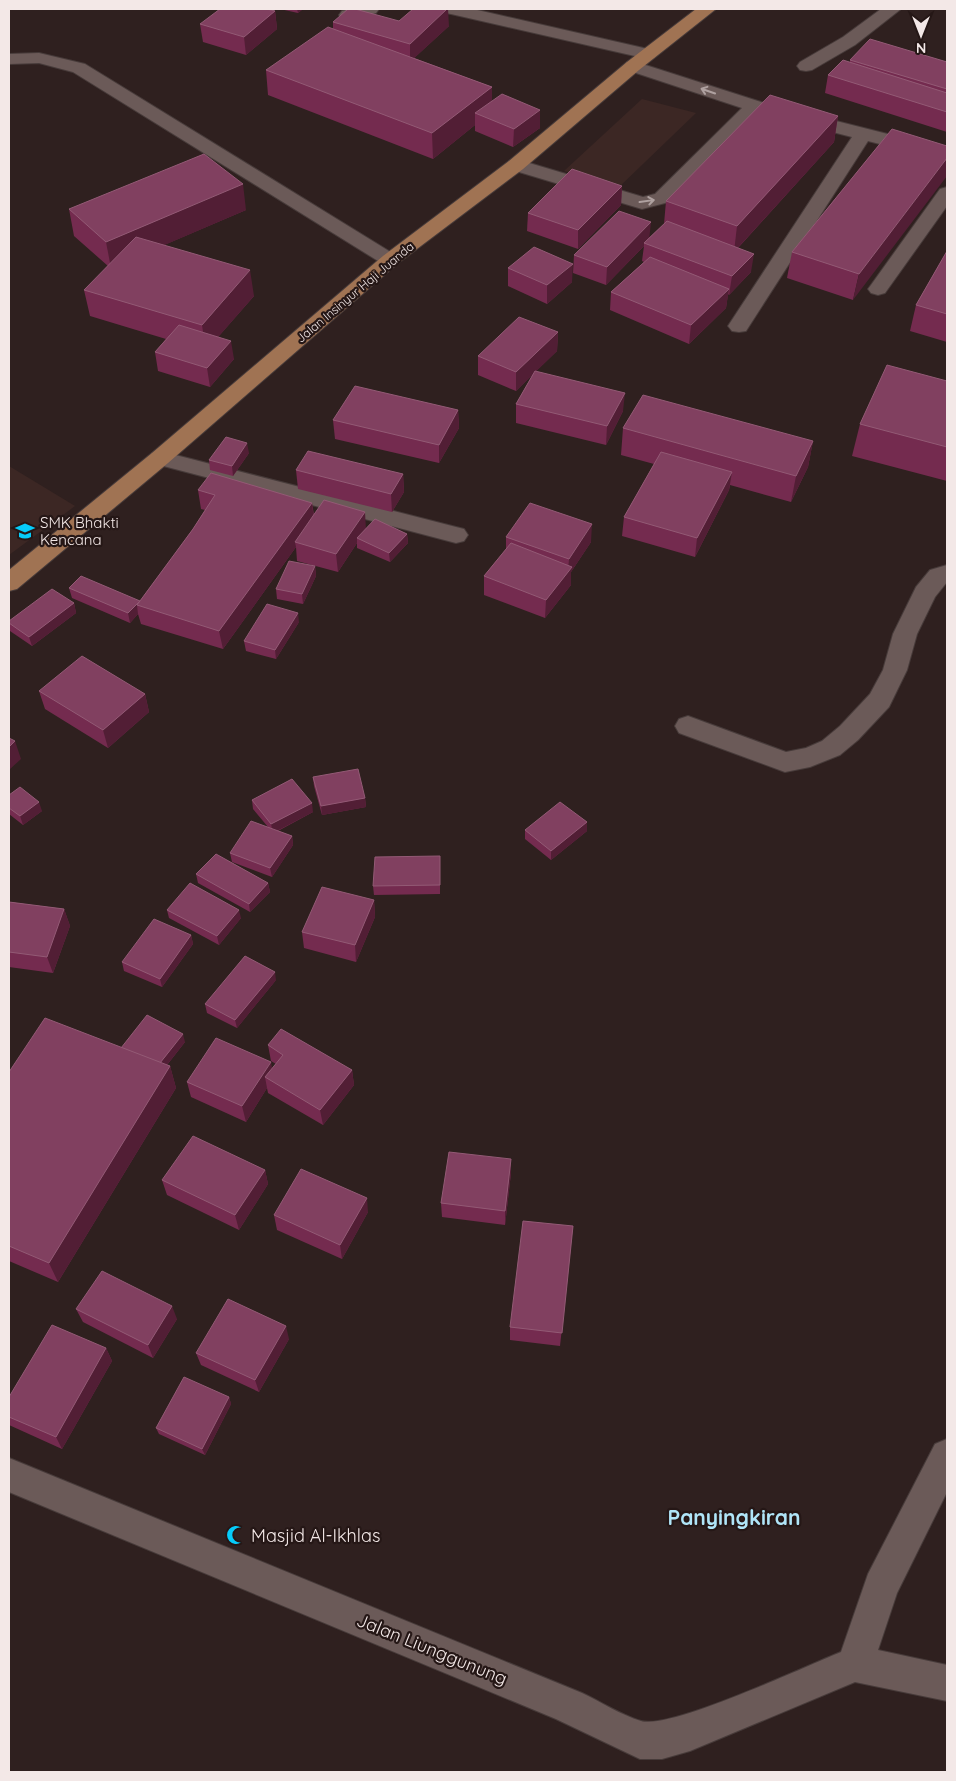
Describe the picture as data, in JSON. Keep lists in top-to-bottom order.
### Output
{
  "streets": {
    "main road": ["Jalan Insinyur Haji Juanda"],
    "street": ["Jalan Liunggunung"]
  },
  "districts": ["Panyingkiran"],
  "places": {
    "school or university": ["SMK Bhakti Kencana"],
    "mosque": ["Masjid Al-Ikhlas"]
  },
  "north": "bottom"
}
